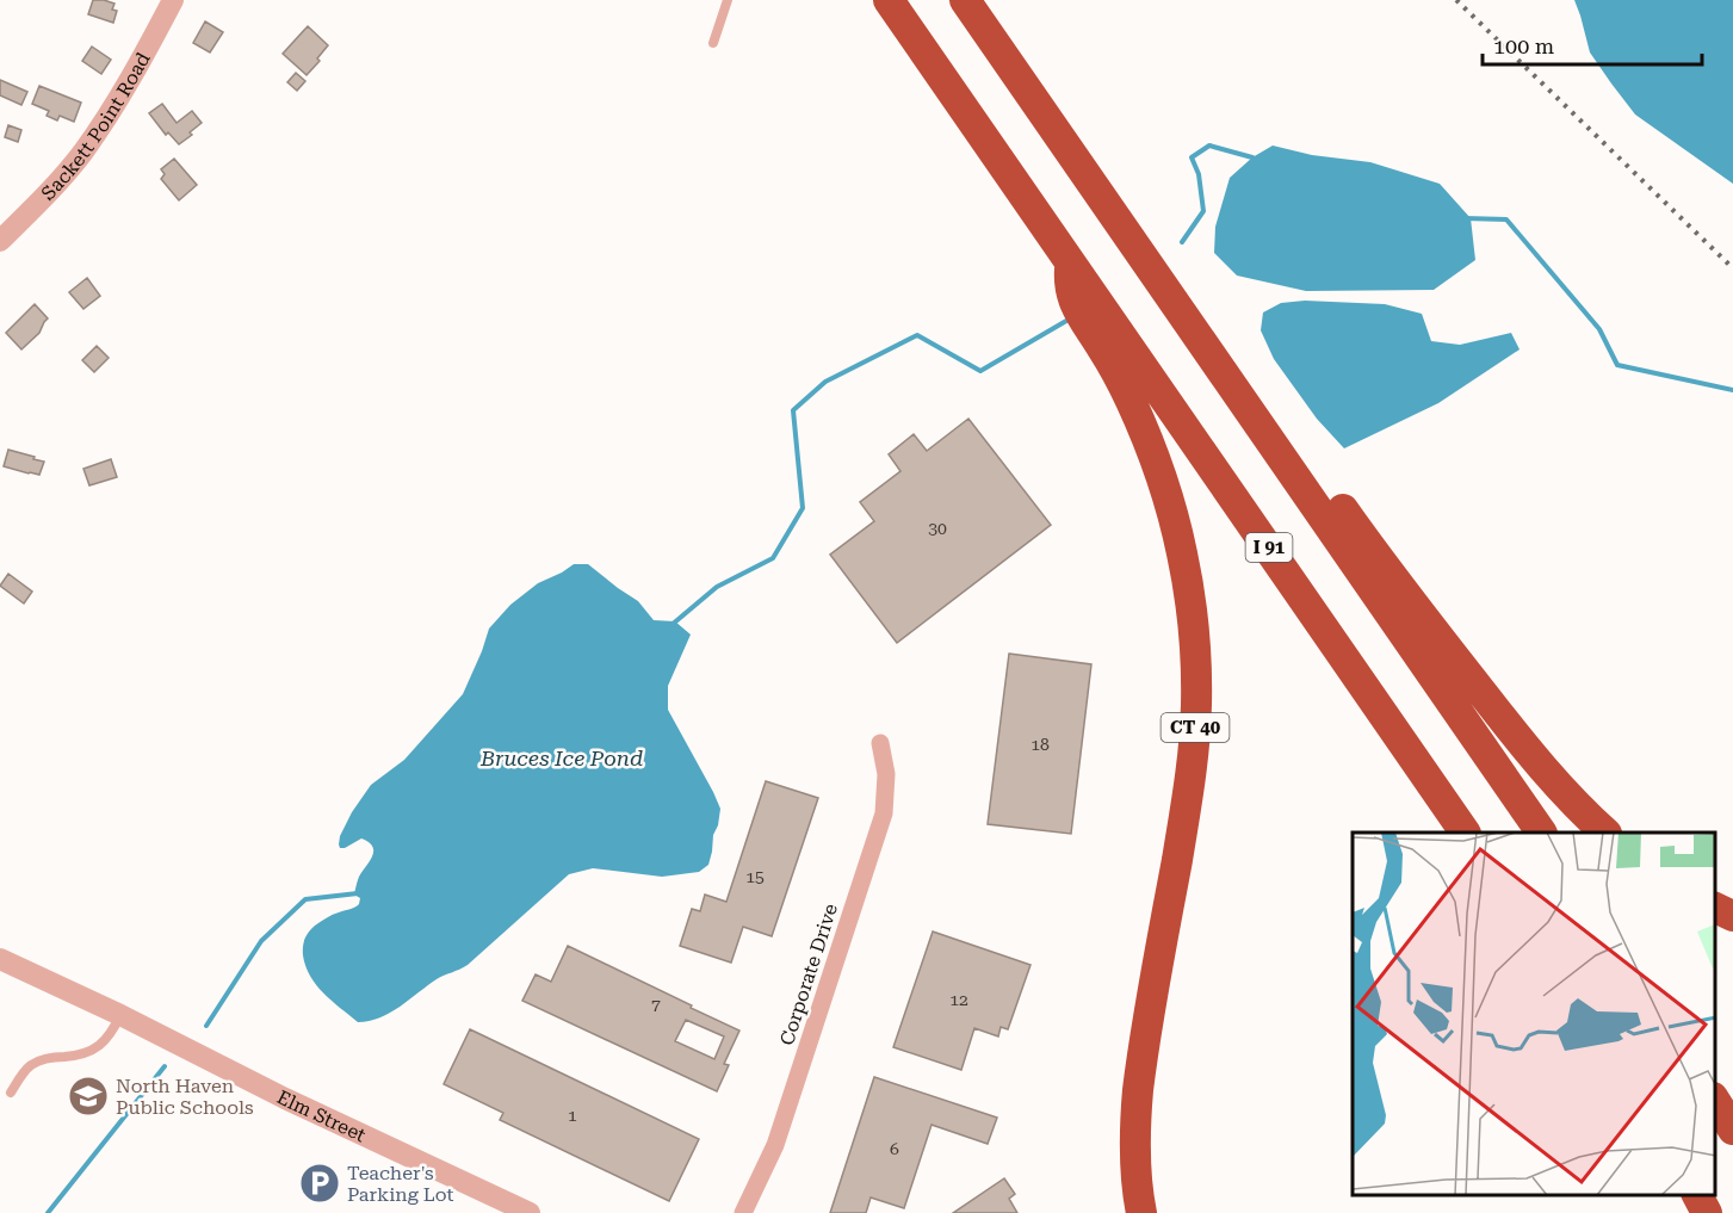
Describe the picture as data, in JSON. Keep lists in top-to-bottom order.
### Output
{
  "streets": {
    "highway": ["I 91", "CT 40"],
    "street": ["Sackett Point Road", "Corporate Drive", "Elm Street"]
  },
  "crossings": [
    ["I 91", "CT 40"]
  ],
  "water": ["Bruces Ice Pond"],
  "places": {
    "school or university": ["North Haven Public Schools"],
    "parking": ["Teacher's Parking Lot"]
  },
  "house_numbers": [
    "30",
    "18",
    "15",
    "12",
    "7",
    "1",
    "6"
  ],
  "scale_bar": "100 m"
}
